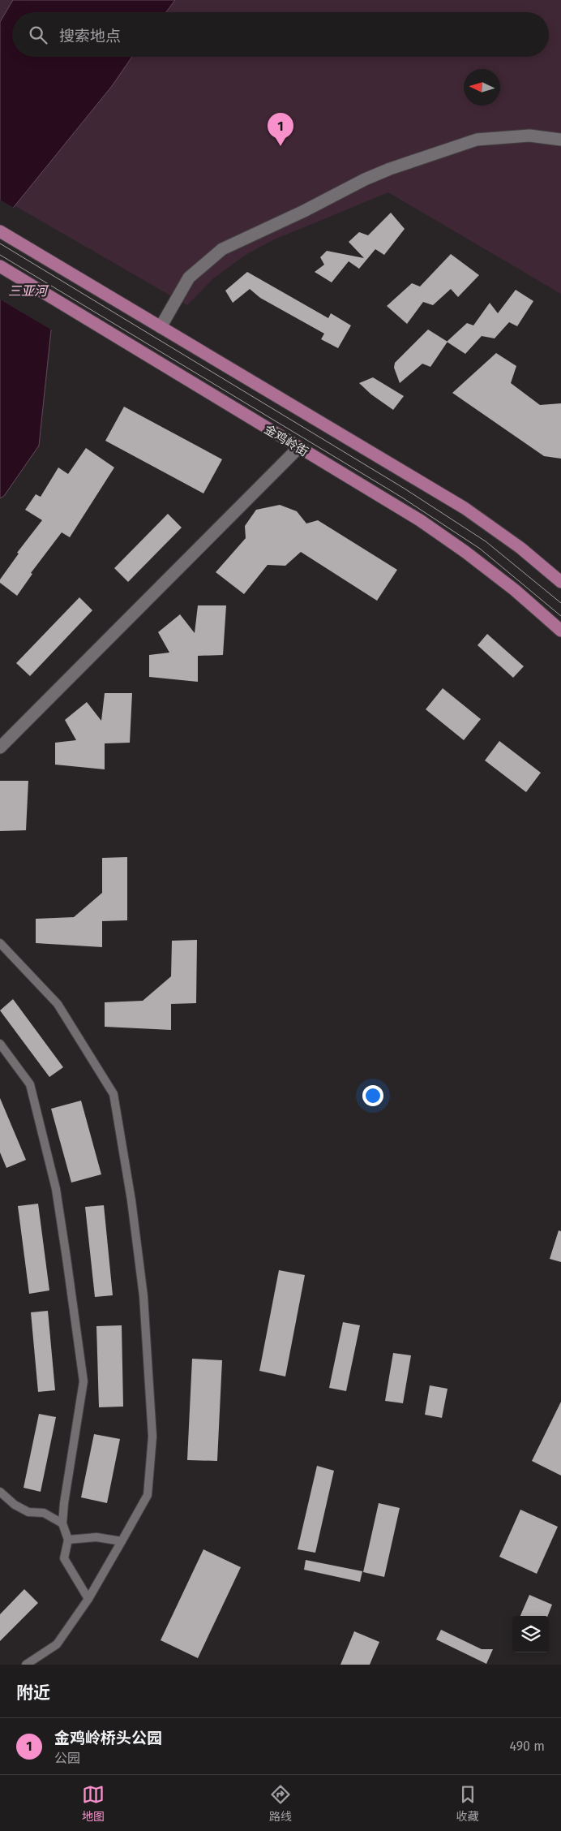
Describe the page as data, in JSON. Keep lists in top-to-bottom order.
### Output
{
  "streets": {
    "main road": ["金鸡岭街"]
  },
  "water": ["三亚河"],
  "north": "left",
  "page": {
    "search": "搜索地点",
    "pins": "1",
    "heading": "附近",
    "list": [
      {
        "mark": "1",
        "name": "金鸡岭桥头公园",
        "note": "公园",
        "value": "490 m"
      }
    ],
    "nav": ["地图", "路线", "收藏"]
  }
}
